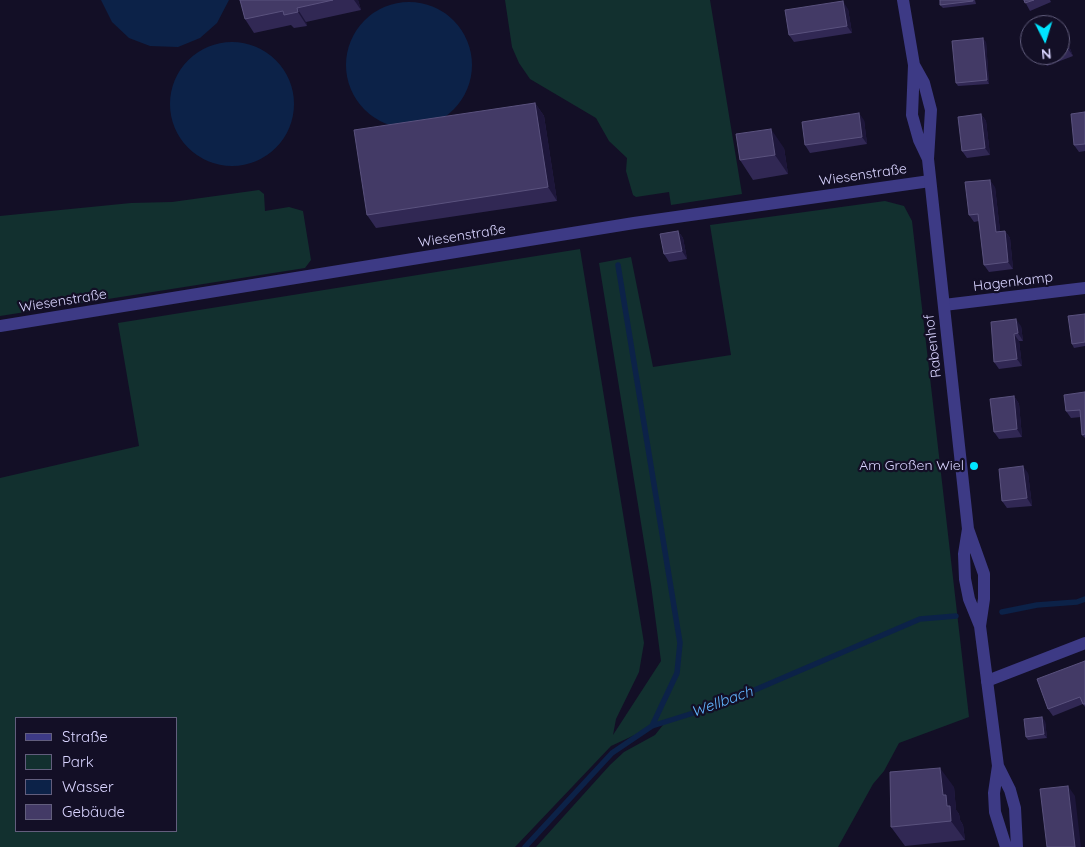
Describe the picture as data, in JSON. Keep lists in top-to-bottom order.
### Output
{
  "streets": {
    "street": ["Wiesenstraße", "Hagenkamp", "Rabenhof"]
  },
  "crossings": [
    ["Wiesenstraße", "Rabenhof"],
    ["Hagenkamp", "Rabenhof"]
  ],
  "water": ["Wellbach"],
  "places": ["Am Großen Wiel"],
  "legend": [
    "Straße",
    "Park",
    "Wasser",
    "Gebäude"
  ],
  "north": "bottom"
}
